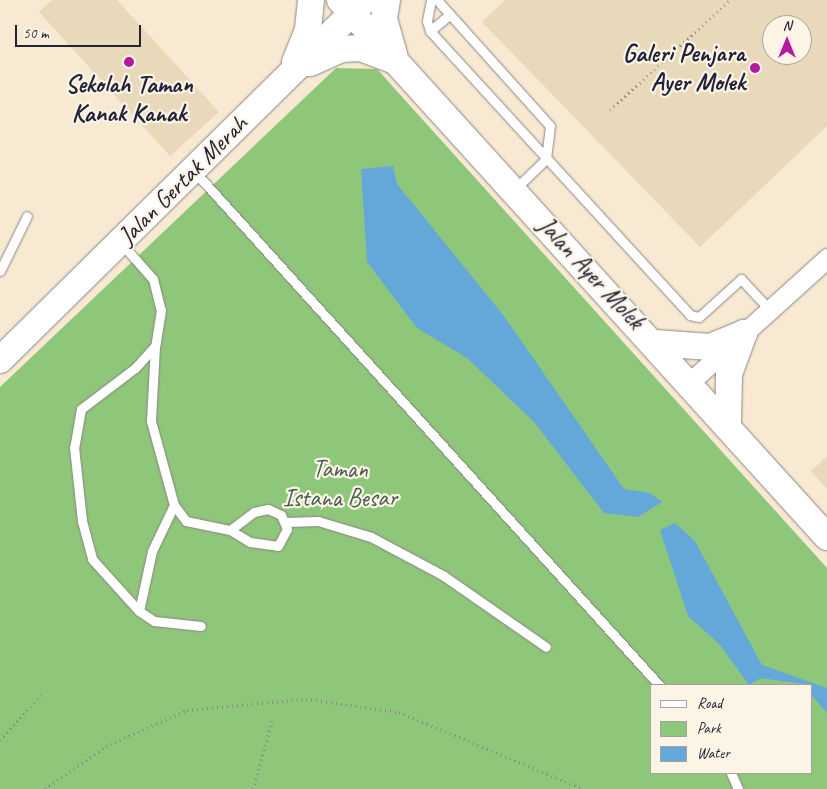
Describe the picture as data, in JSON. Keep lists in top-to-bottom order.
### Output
{
  "streets": {
    "main road": ["Jalan Gertak Merah", "Jalan Ayer Molek"]
  },
  "crossings": [
    ["Jalan Gertak Merah", "Jalan Ayer Molek"]
  ],
  "parks": ["Taman Istana Besar"],
  "places": ["Sekolah Taman Kanak Kanak", "Galeri Penjara Ayer Molek"],
  "legend": ["Road", "Park", "Water"],
  "scale_bar": "50 m",
  "north": "top"
}
